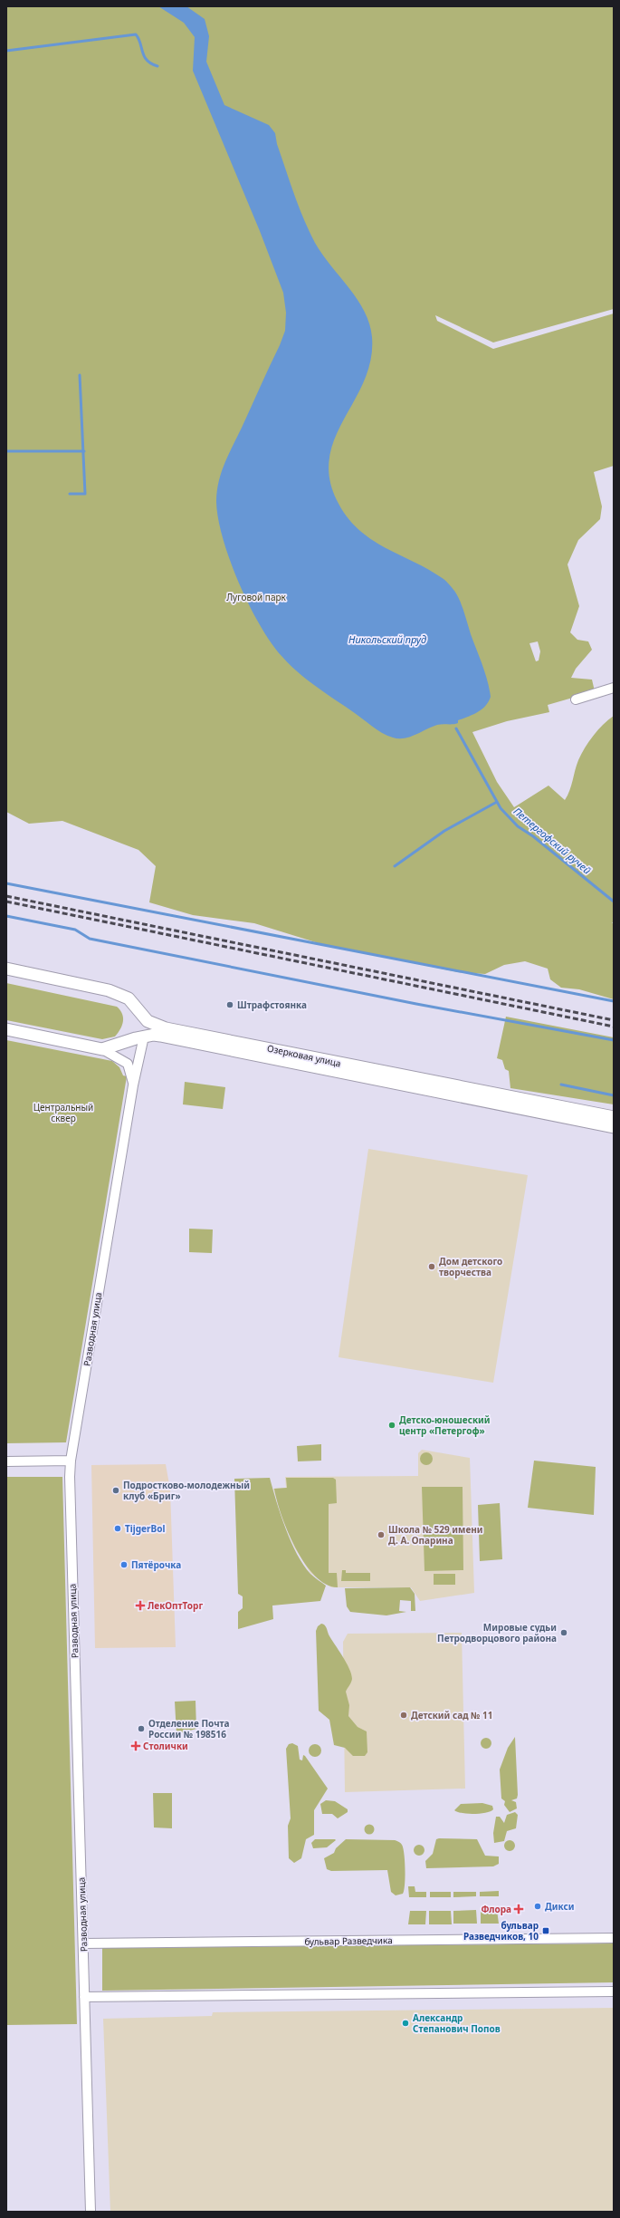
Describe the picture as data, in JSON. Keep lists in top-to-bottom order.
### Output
{
  "streets": {
    "street": ["Озерковая улица", "Разводная улица", "бульвар Разведчика"]
  },
  "crossings": [
    ["Озерковая улица", "Разводная улица"],
    ["Разводная улица", "бульвар Разведчика"]
  ],
  "water": ["Никольский пруд", "Петергофский ручей"],
  "parks": ["Луговой парк", "Центральный сквер"],
  "places": {
    "other": [
      "Штрафстоянка",
      "Дом детского творчества",
      "Детско-юношеский центр «Петергоф»",
      "Подростково-молодежный клуб «Бриг»",
      "TijgerBol",
      "Школа № 529 имени Д. А. Опарина",
      "Пятёрочка",
      "Мировые судьи Петродворцового района",
      "Детский сад № 11",
      "Отделение Почта России № 198516",
      "Дикси",
      "Александр Степанович Попов"
    ],
    "health": ["ЛекОптТорг", "Столички", "Флора"],
    "transit": ["бульвар Разведчиков, 10"]
  }
}
